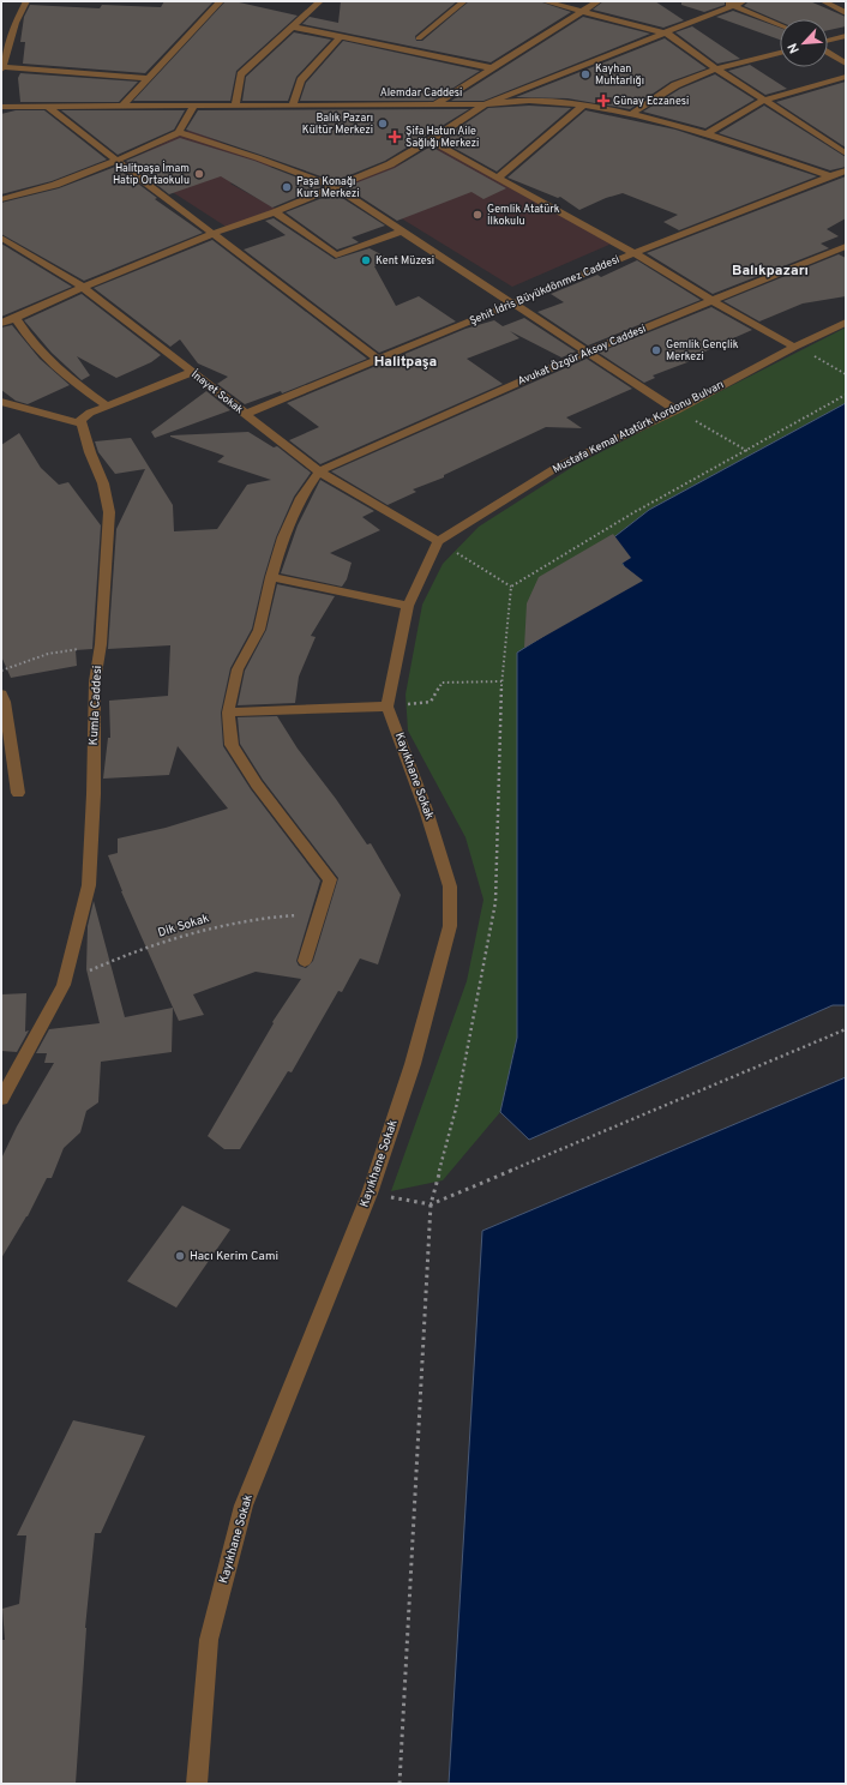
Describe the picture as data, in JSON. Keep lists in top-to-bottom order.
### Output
{
  "streets": {
    "street": [
      "Alemdar Caddesi",
      "Şehit İdris Büyükdönmez Caddesi",
      "Avukat Özgür Aksoy Caddesi",
      "İnayet Sokak",
      "Mustafa Kemal Atatürk Kordonu Bulvarı",
      "Kumla Caddesi",
      "Kayıkhane Sokak"
    ],
    "path": ["Dik Sokak"]
  },
  "crossings": [
    ["Alemdar Caddesi", "Şehit İdris Büyükdönmez Caddesi"],
    ["Şehit İdris Büyükdönmez Caddesi", "İnayet Sokak"],
    ["Avukat Özgür Aksoy Caddesi", "İnayet Sokak"],
    ["İnayet Sokak", "Mustafa Kemal Atatürk Kordonu Bulvarı"],
    ["Kumla Caddesi", "Dik Sokak"]
  ],
  "districts": ["Balıkpazarı", "Halitpaşa"],
  "places": {
    "other": [
      "Kayhan Muhtarlığı",
      "Balık Pazarı Kültür Merkezi",
      "Halitpaşa İmam Hatip Ortaokulu",
      "Paşa Konağı Kurs Merkezi",
      "Gemlik Atatürk İlkokulu",
      "Kent Müzesi",
      "Gemlik Gençlik Merkezi",
      "Hacı Kerim Cami"
    ],
    "health": ["Günay Eczanesi", "Şifa Hatun Aile Sağlığı Merkezi"]
  },
  "north": "bottom left"
}
